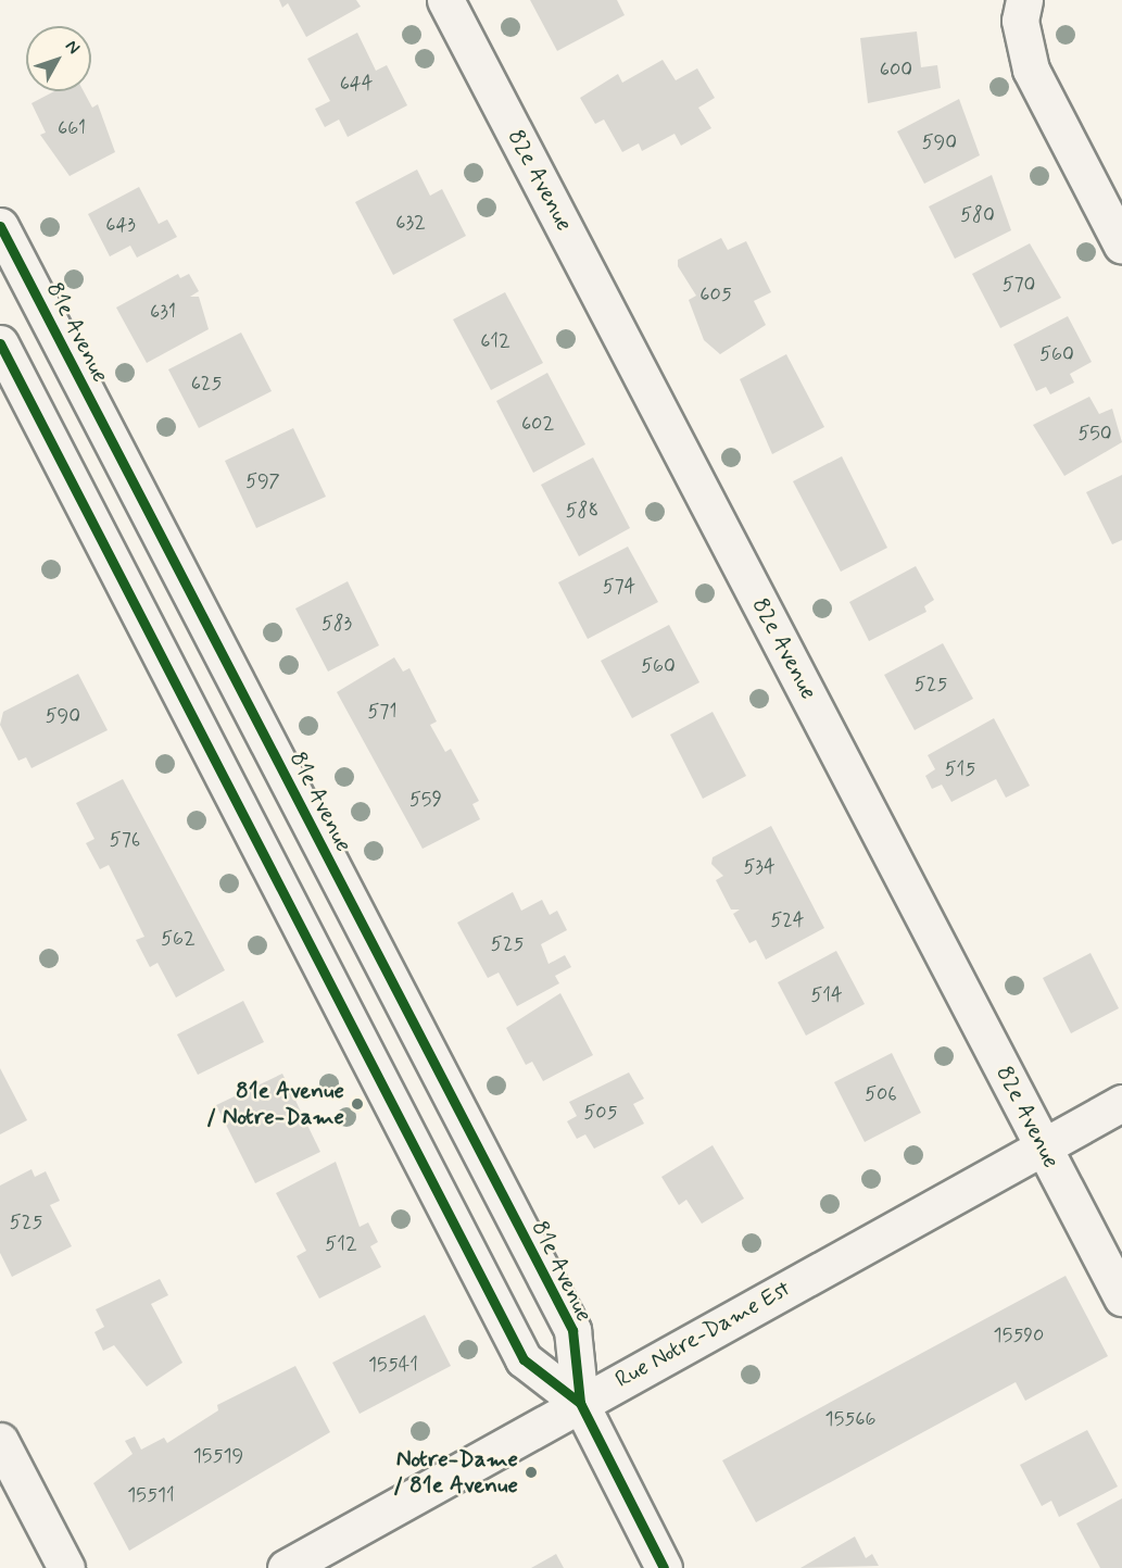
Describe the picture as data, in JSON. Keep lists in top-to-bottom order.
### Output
{
  "streets": {
    "street": ["82e Avenue", "81e Avenue", "Rue Notre-Dame Est"]
  },
  "crossings": [
    ["82e Avenue", "Rue Notre-Dame Est"],
    ["81e Avenue", "Rue Notre-Dame Est"]
  ],
  "places": ["81e Avenue / Notre-Dame", "Notre-Dame / 81e Avenue"],
  "house_numbers": [
    "600",
    "644",
    "661",
    "590",
    "580",
    "632",
    "643",
    "570",
    "605",
    "631",
    "612",
    "560",
    "625",
    "602",
    "550",
    "597",
    "588",
    "574",
    "583",
    "560",
    "525",
    "571",
    "590",
    "515",
    "559",
    "576",
    "534",
    "524",
    "562",
    "525",
    "514",
    "506",
    "505",
    "525",
    "512",
    "15590",
    "15541",
    "15566",
    "15519",
    "15511"
  ],
  "north": "top right"
}
